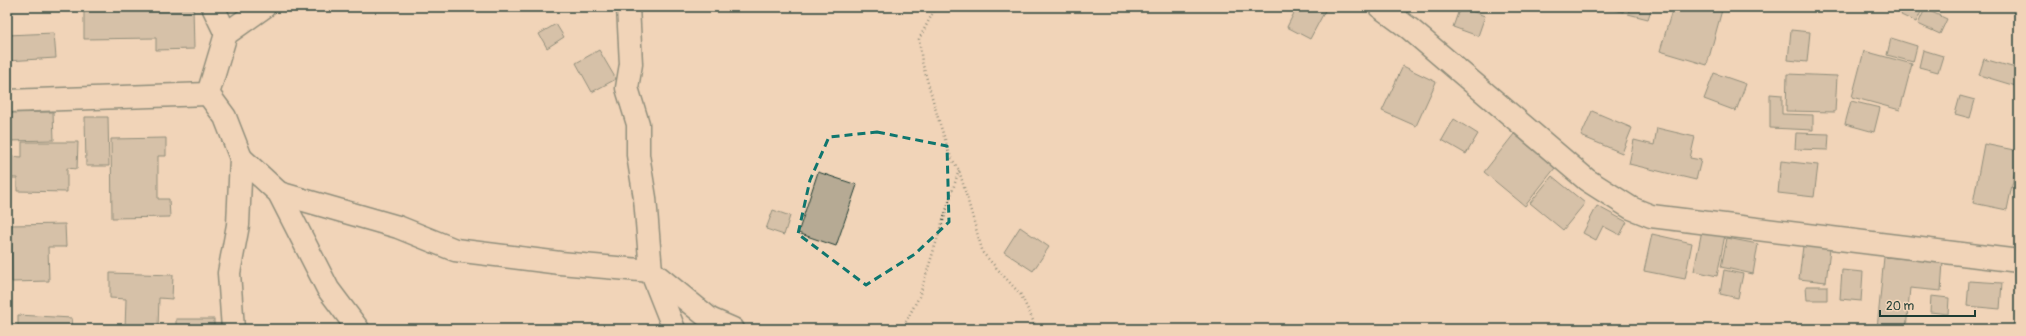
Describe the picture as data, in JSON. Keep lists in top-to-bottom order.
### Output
{
  "scale_bar": "20 m"
}
